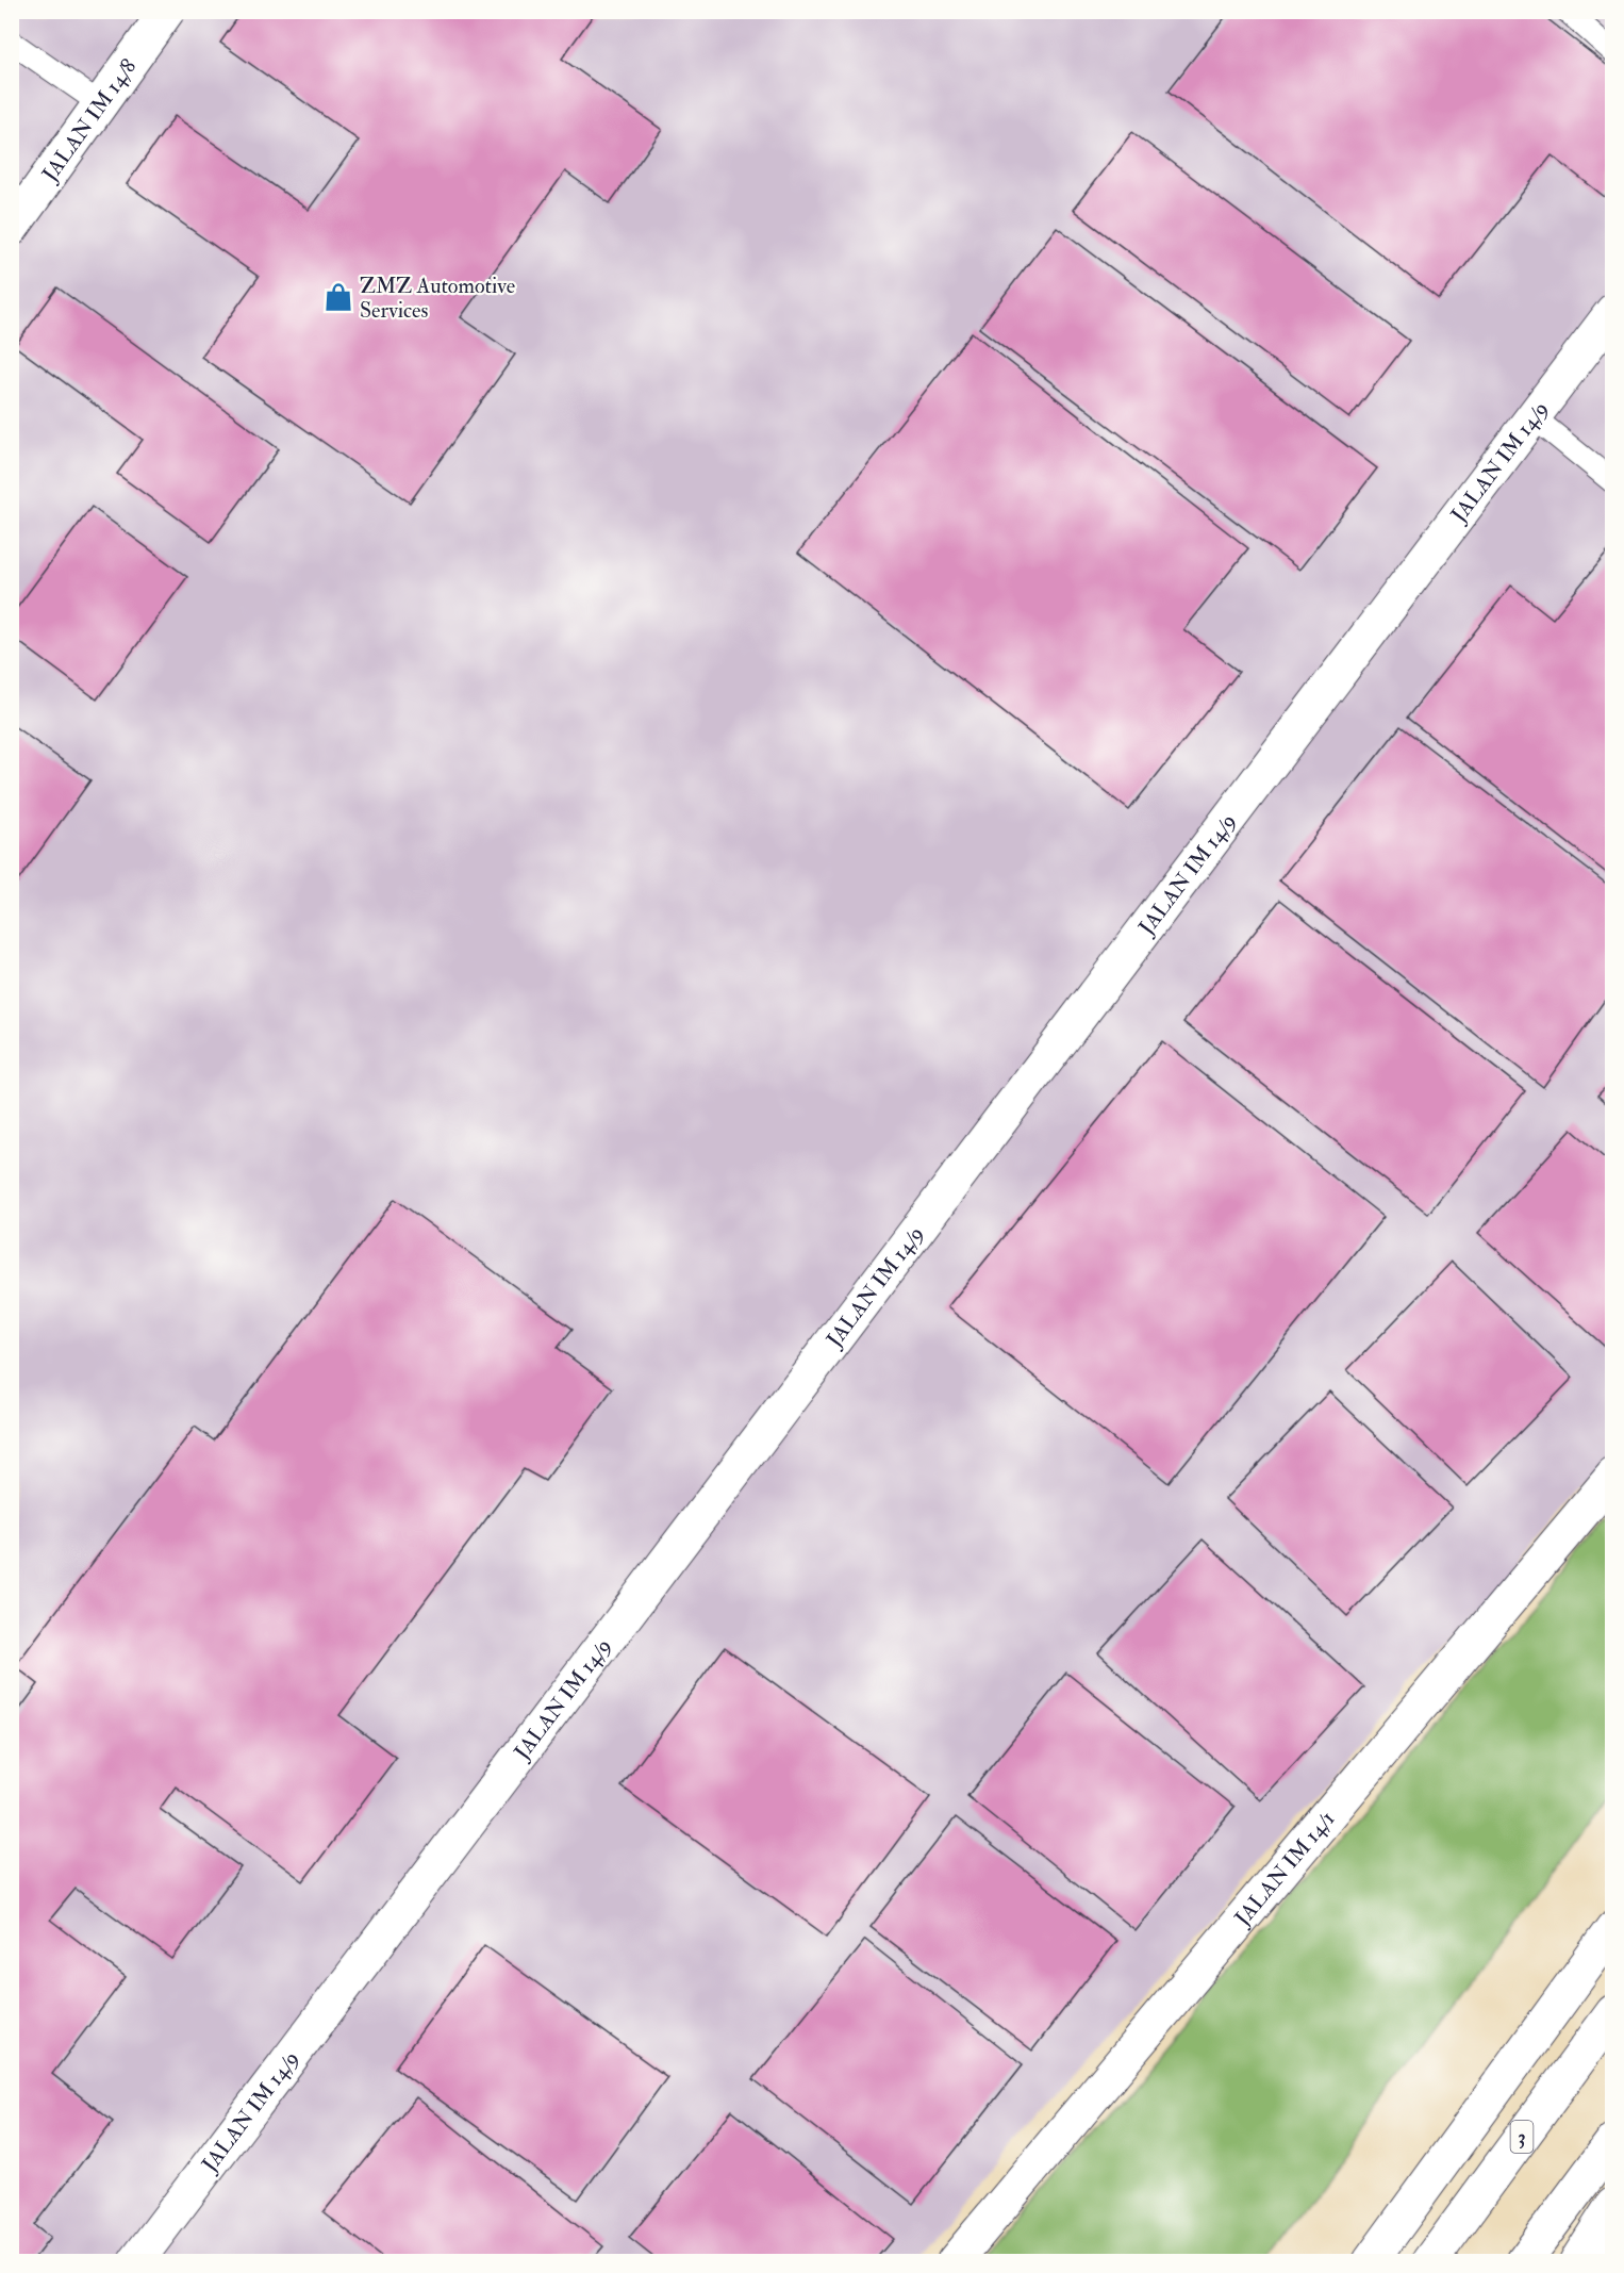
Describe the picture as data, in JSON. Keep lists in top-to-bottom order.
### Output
{
  "streets": {
    "main road": [
      "JALAN IM 14/8",
      "JALAN IM 14/9",
      "JALAN IM 14/1",
      "3"
    ]
  },
  "places": {
    "shop": ["ZMZ Automotive Services"]
  }
}
